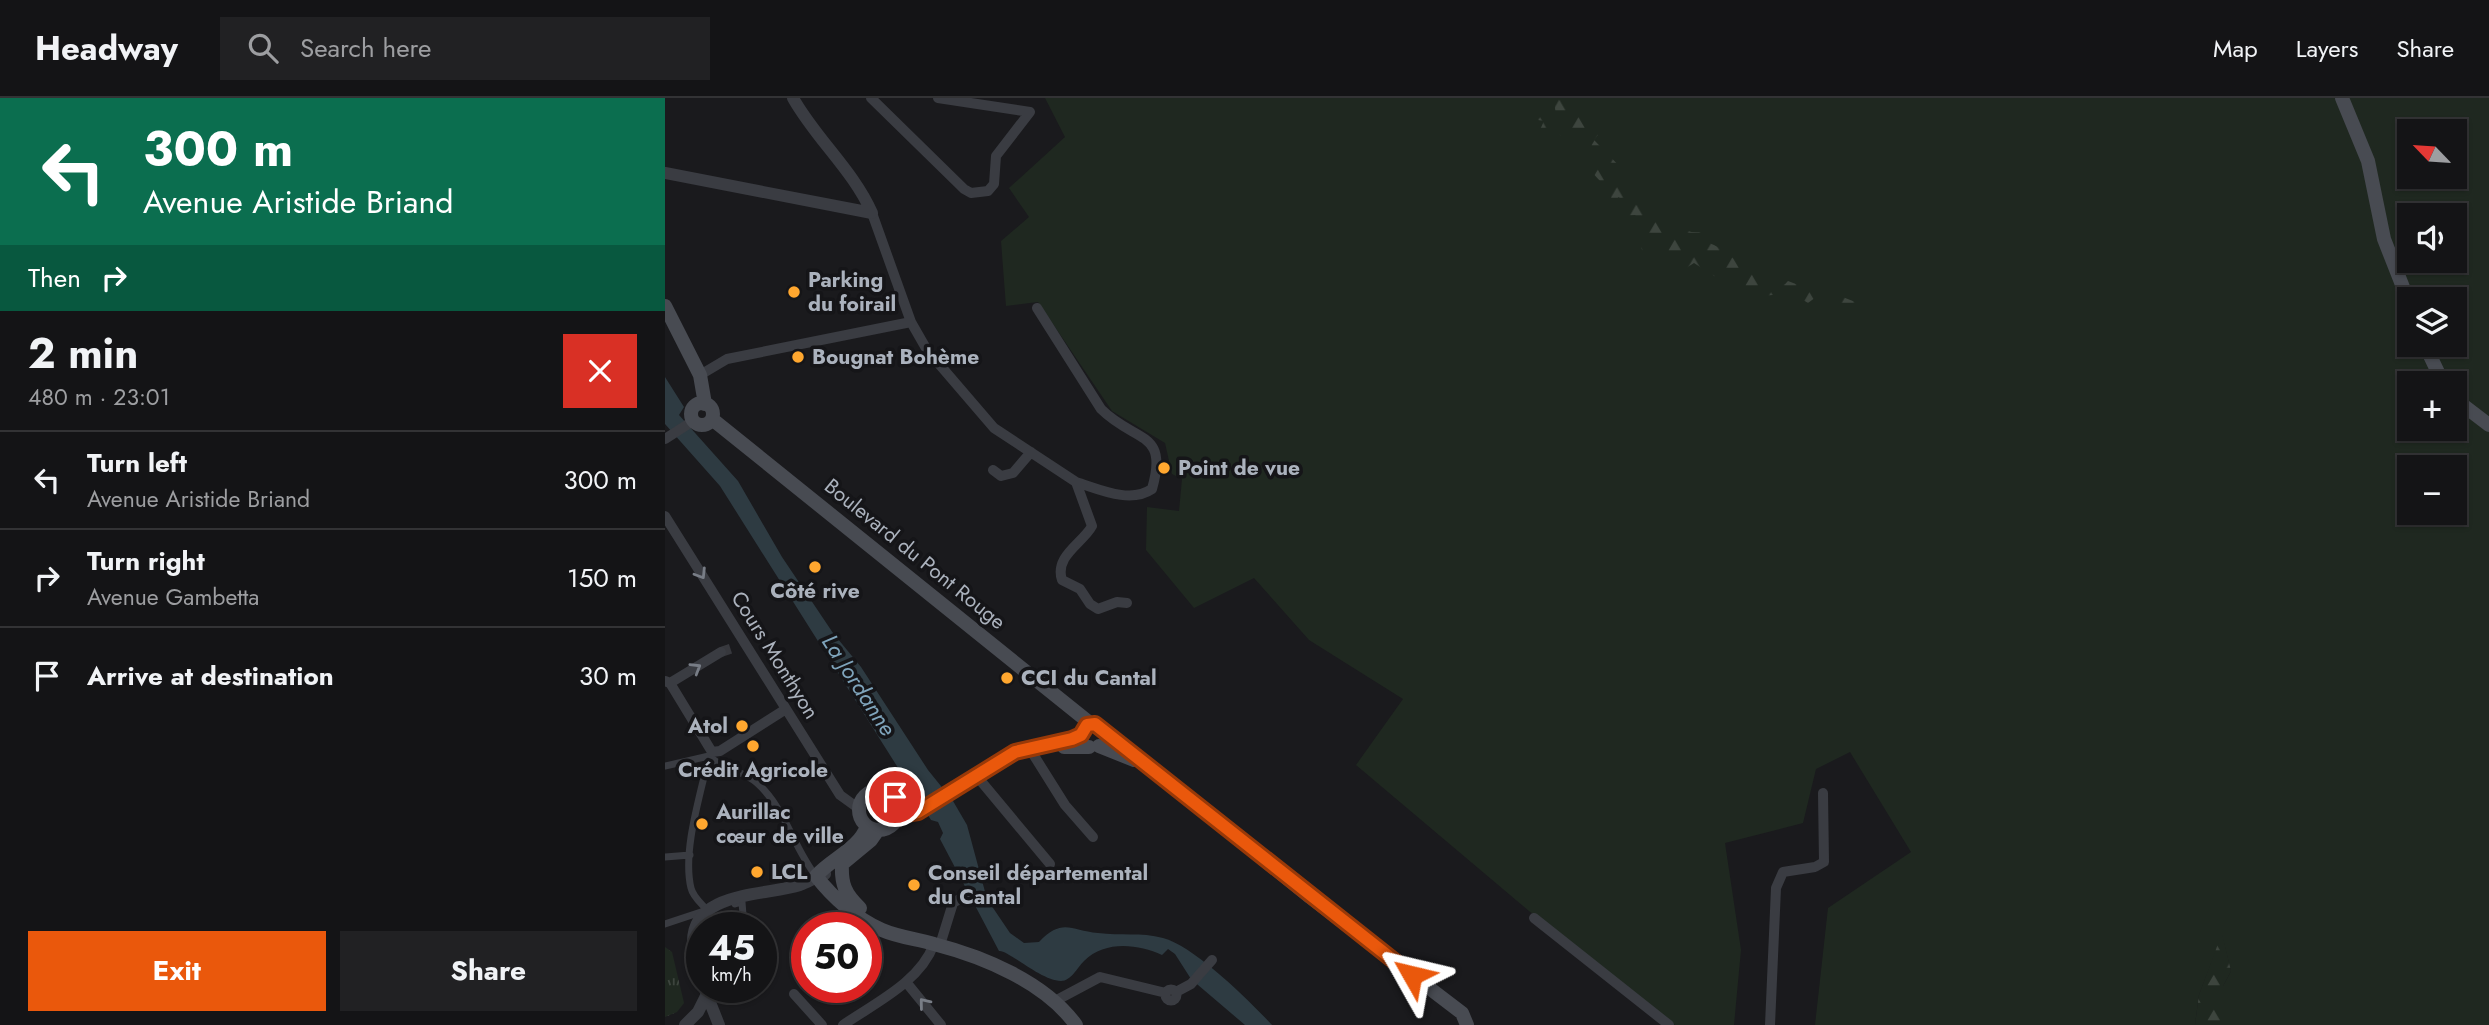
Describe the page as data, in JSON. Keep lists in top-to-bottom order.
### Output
{
  "streets": {
    "main road": ["Boulevard du Pont Rouge"],
    "street": ["Cours Monthyon"]
  },
  "one_way": ["Cours Monthyon"],
  "water": ["La Jordanne"],
  "places": [
    "Parking du foirail",
    "Bougnat Bohème",
    "Point de vue",
    "Côté rive",
    "CCI du Cantal",
    "Atol",
    "Crédit Agricole",
    "Aurillac cœur de ville",
    "LCL",
    "Conseil départemental du Cantal"
  ],
  "north": "top left",
  "page": {
    "header": "Headway",
    "search": "Search here",
    "nav": ["Map", "Layers", "Share"],
    "turn": ["300 m", "Avenue Aristide Briand"],
    "map_buttons": ["+", "−"],
    "then": "Then",
    "heading": ["2 min", "480 m · 23:01"],
    "list": [
      {
        "name": "Turn left",
        "note": "Avenue Aristide Briand",
        "value": "300 m"
      },
      {
        "name": "Turn right",
        "note": "Avenue Gambetta",
        "value": "150 m"
      },
      {
        "name": "Arrive at destination",
        "value": "30 m"
      }
    ],
    "speed": "45 km/h",
    "limit": "50",
    "buttons": ["Exit", "Share"]
  }
}
